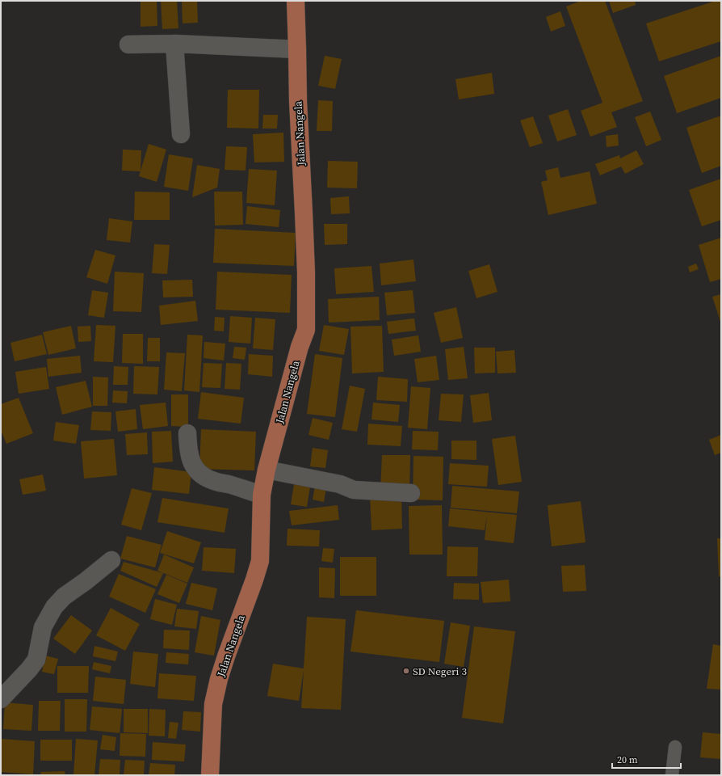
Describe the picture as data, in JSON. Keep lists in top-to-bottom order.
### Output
{
  "streets": {
    "main road": ["Jalan Nangela"]
  },
  "places": ["SD Negeri 3"],
  "scale_bar": "20 m"
}
